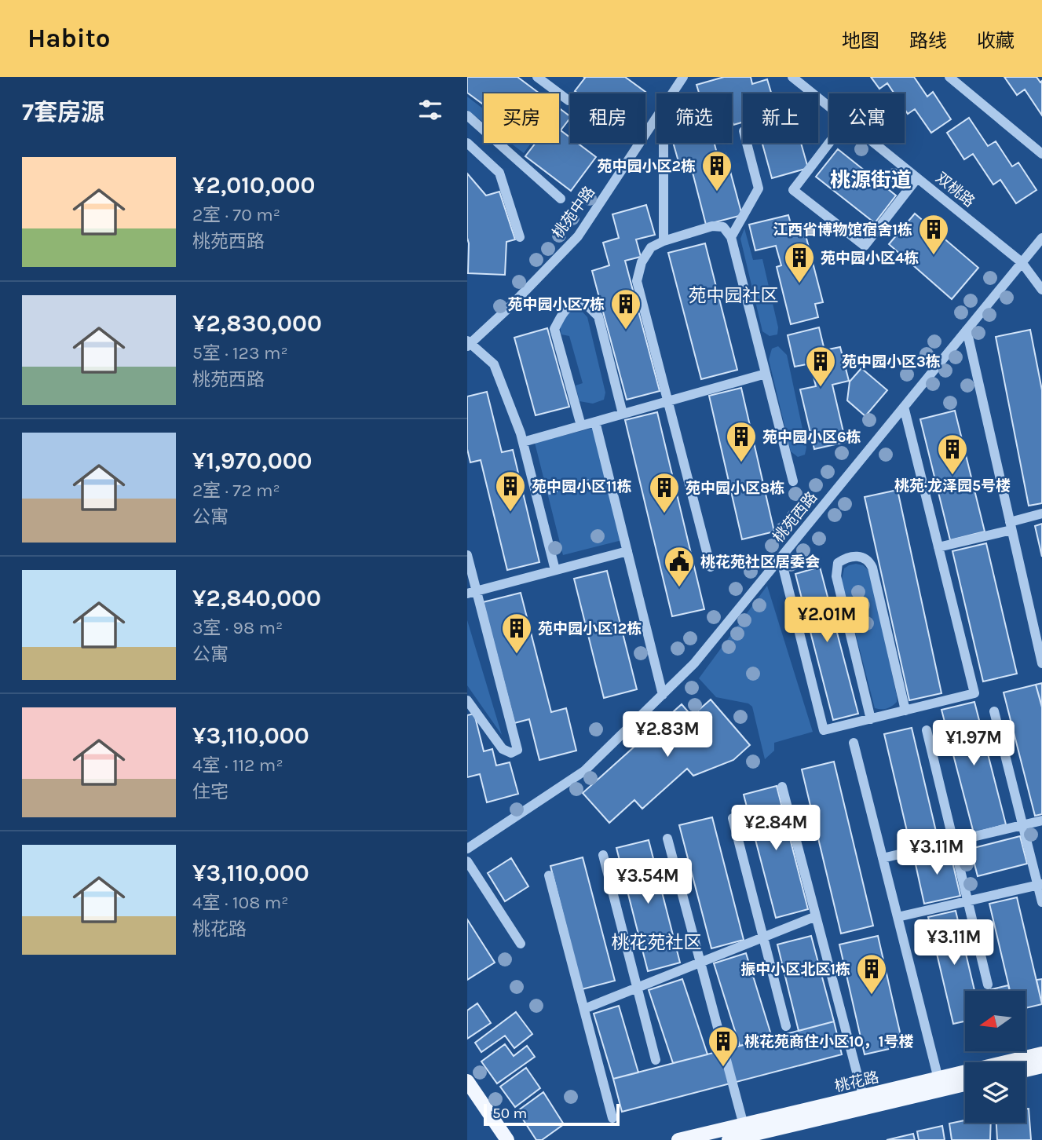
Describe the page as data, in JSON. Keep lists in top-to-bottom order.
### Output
{
  "streets": {
    "main road": ["桃花路"],
    "street": ["双桃路", "桃苑中路", "桃苑西路"]
  },
  "crossings": [
    ["双桃路", "桃苑西路"]
  ],
  "districts": ["桃源街道", "苑中园社区", "桃花苑社区"],
  "places": {
    "building": [
      "苑中园小区2栋",
      "江西省博物馆宿舍1栋",
      "苑中园小区4栋",
      "苑中园小区7栋",
      "苑中园小区3栋",
      "苑中园小区6栋",
      "桃苑·龙泽园5号楼",
      "苑中园小区11栋",
      "苑中园小区8栋",
      "苑中园小区12栋",
      "振中小区北区1栋",
      "桃花苑商住小区10，1号楼"
    ],
    "public building": ["桃花苑社区居委会"]
  },
  "scale_bar": "50 m",
  "north": "left",
  "page": {
    "header": "Habito",
    "nav": ["地图", "路线", "收藏"],
    "heading": "7套房源",
    "chip": [
      "买房",
      "租房",
      "筛选",
      "新上",
      "公寓"
    ],
    "list": [
      {
        "name": "¥2,010,000",
        "note": "2室 · 70 m² · 桃苑西路"
      },
      {
        "name": "¥2,830,000",
        "note": "5室 · 123 m² · 桃苑西路"
      },
      {
        "name": "¥1,970,000",
        "note": "2室 · 72 m² · 公寓"
      },
      {
        "name": "¥2,840,000",
        "note": "3室 · 98 m² · 公寓"
      },
      {
        "name": "¥3,110,000",
        "note": "4室 · 112 m² · 住宅"
      },
      {
        "name": "¥3,110,000",
        "note": "4室 · 108 m² · 桃花路"
      }
    ],
    "price": [
      "¥2.01M",
      "¥2.83M",
      "¥1.97M",
      "¥2.84M",
      "¥3.11M",
      "¥3.54M",
      "¥3.11M"
    ],
    "scale": "50 m"
  }
}
